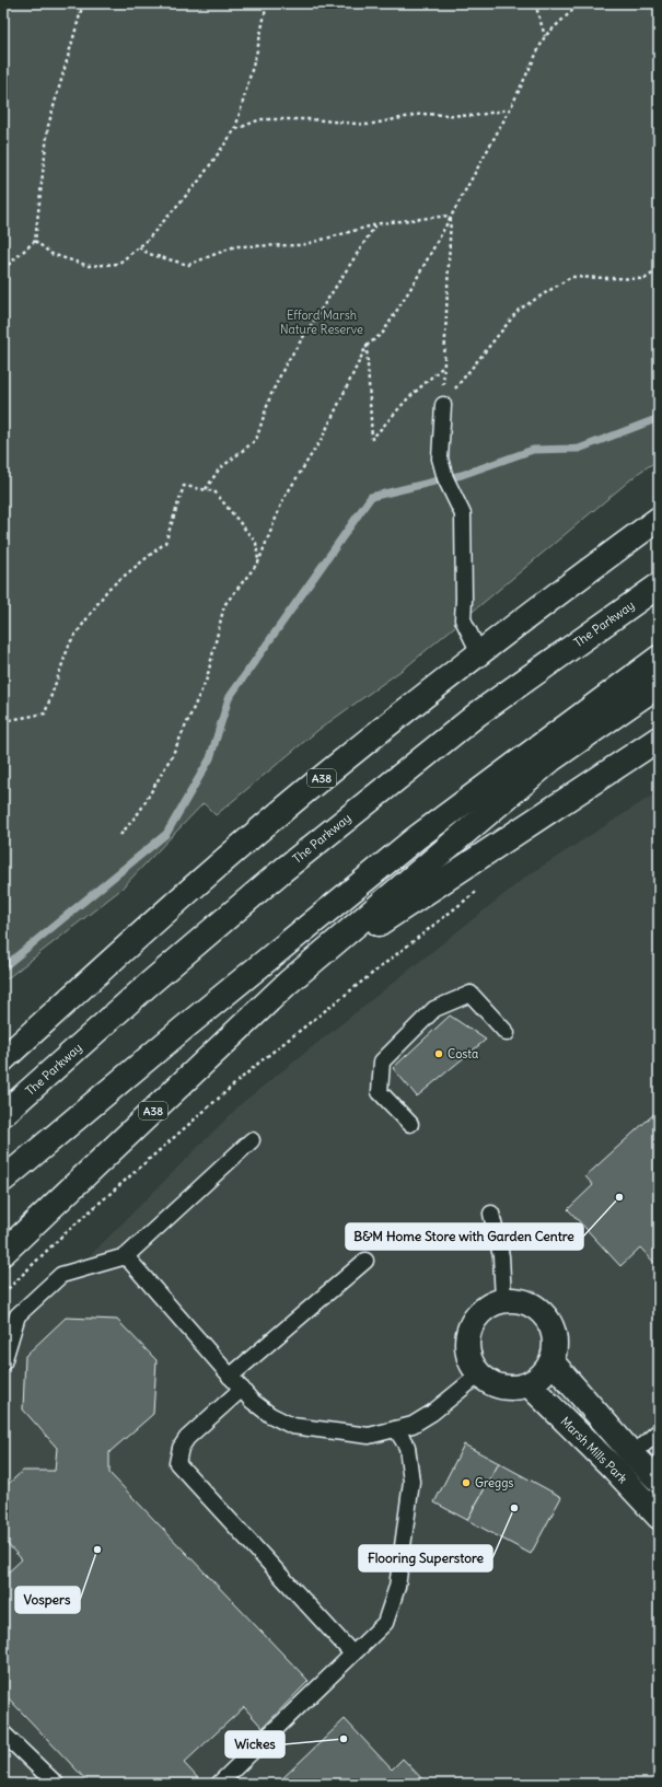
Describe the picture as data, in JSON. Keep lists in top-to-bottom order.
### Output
{
  "streets": {
    "main road": ["The Parkway", "A38", "Marsh Mills Park"]
  },
  "parks": ["Efford Marsh Nature Reserve"],
  "places": [
    "Costa",
    "B&M Home Store with Garden Centre",
    "Greggs",
    "Flooring Superstore",
    "Vospers",
    "Wickes"
  ]
}
